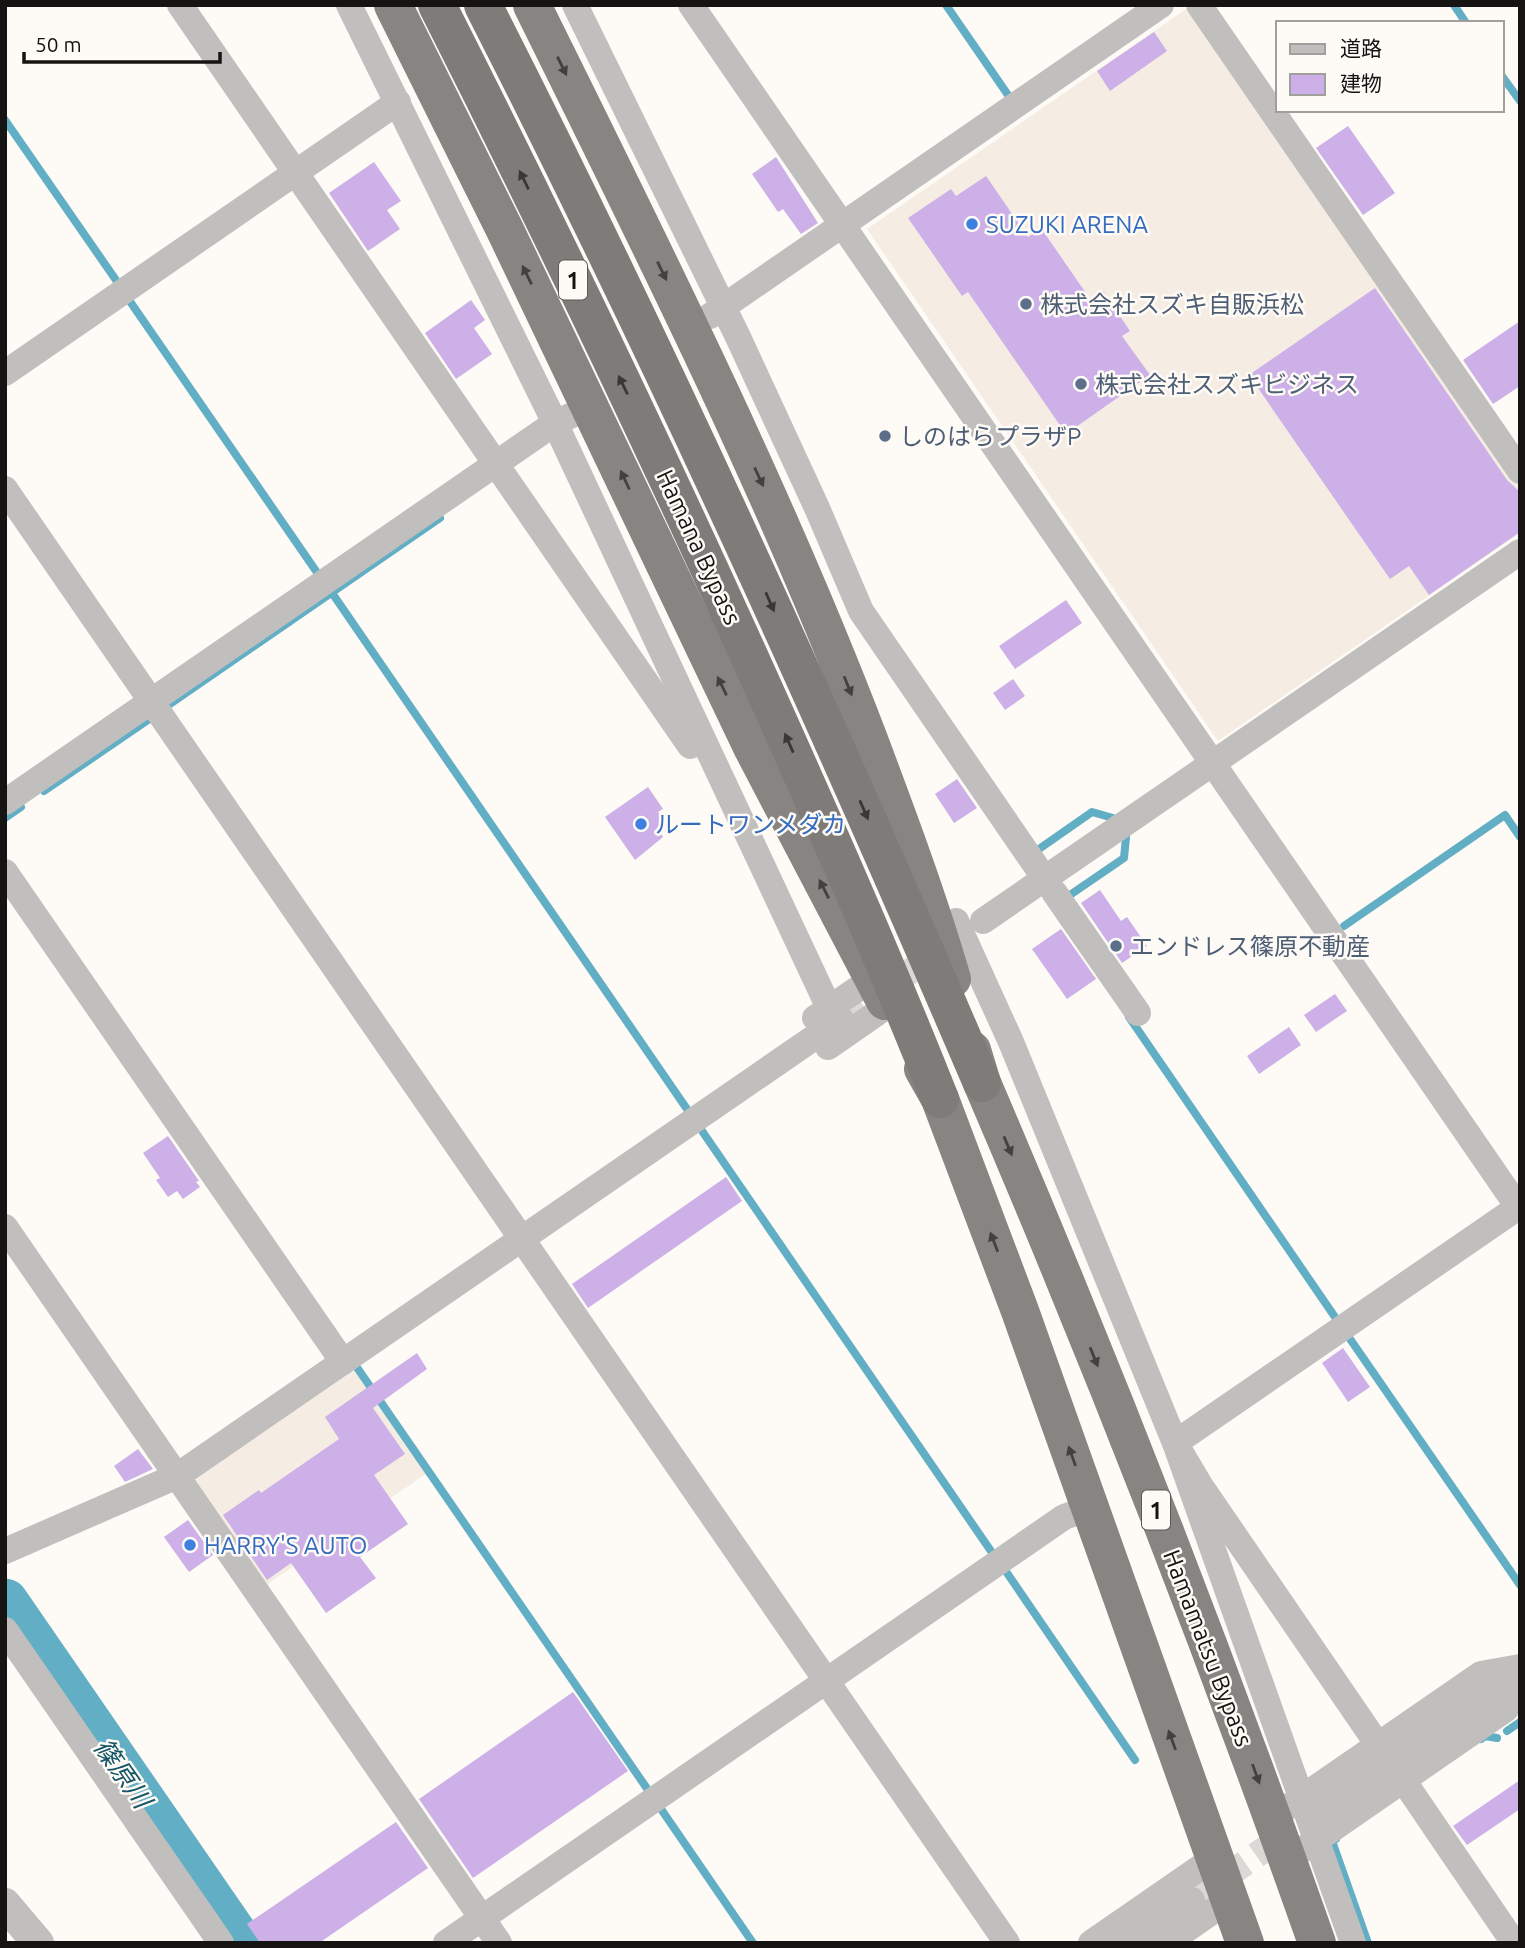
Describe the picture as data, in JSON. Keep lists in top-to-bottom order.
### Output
{
  "streets": {
    "highway": ["1", "Hamana Bypass", "Hamamatsu Bypass"]
  },
  "crossings": [
    ["1", "Hamana Bypass"],
    ["Hamana Bypass", "Hamamatsu Bypass"]
  ],
  "water": ["篠原川"],
  "places": [
    "SUZUKI ARENA",
    "株式会社スズキ自販浜松",
    "株式会社スズキビジネス",
    "しのはらプラザP",
    "ルートワンメダカ",
    "エンドレス篠原不動産",
    "HARRY'S AUTO"
  ],
  "legend": ["道路", "建物"],
  "scale_bar": "50 m"
}
